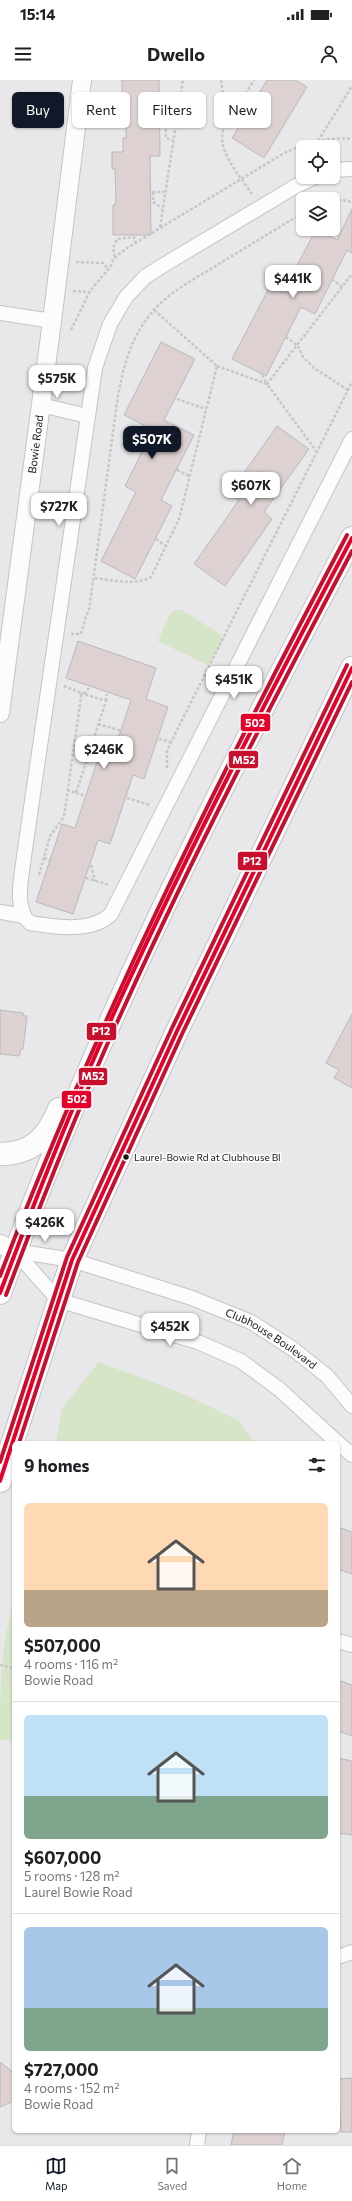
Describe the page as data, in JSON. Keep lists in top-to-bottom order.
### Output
{
  "streets": {
    "street": ["Bowie Road", "Clubhouse Boulevard"]
  },
  "places": ["Laurel-Bowie Rd at Clubhouse Bl"],
  "lines": ["transit line P12", "transit line 502", "transit line M52"],
  "page": {
    "status": "15:14",
    "header": "Dwello",
    "chip": [
      "Buy",
      "Rent",
      "Filters",
      "New"
    ],
    "price": [
      "$441K",
      "$575K",
      "$507K",
      "$607K",
      "$727K",
      "$451K",
      "$246K",
      "$426K",
      "$452K"
    ],
    "heading": "9 homes",
    "list": [
      {
        "name": "$507,000",
        "note": "4 rooms · 116 m² · Bowie Road"
      },
      {
        "name": "$607,000",
        "note": "5 rooms · 128 m² · Laurel Bowie Road"
      },
      {
        "name": "$727,000",
        "note": "4 rooms · 152 m² · Bowie Road"
      }
    ],
    "tabs": ["Map", "Saved", "Home"]
  }
}
